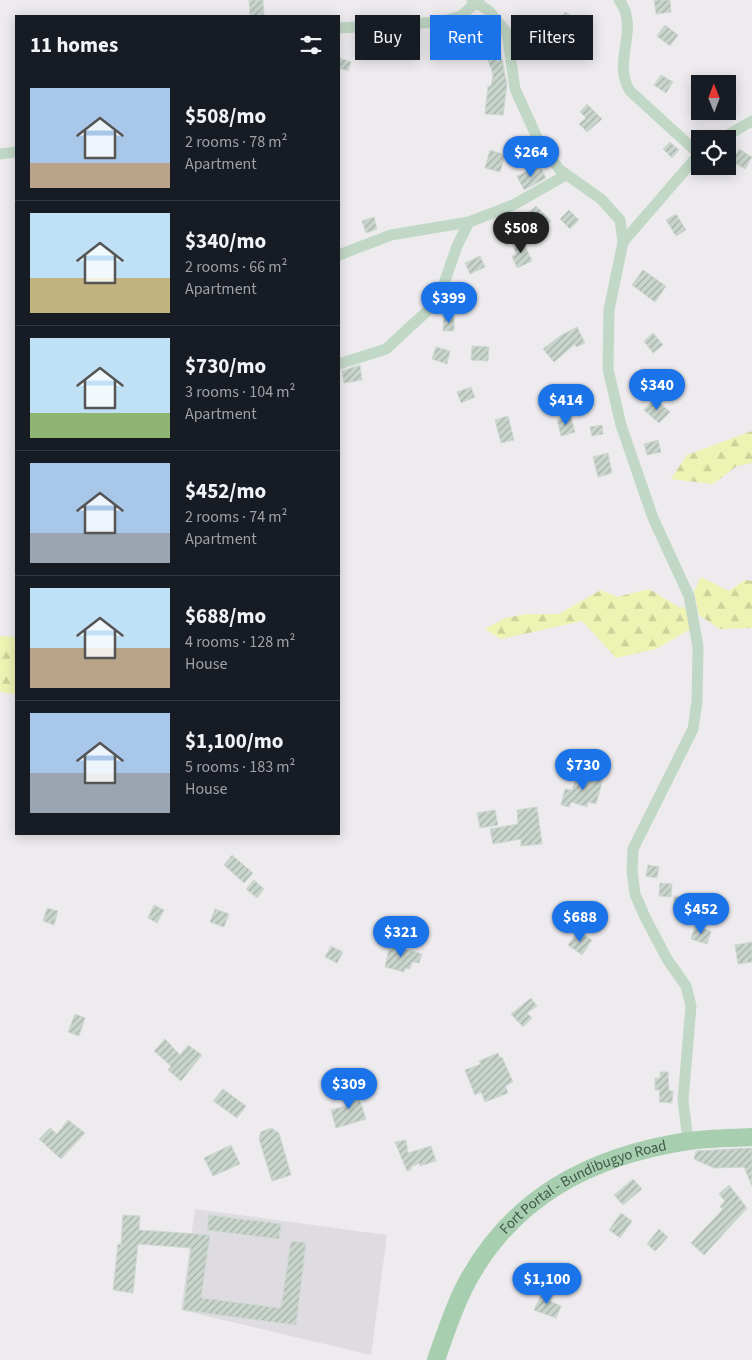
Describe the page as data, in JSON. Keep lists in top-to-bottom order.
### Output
{
  "streets": {
    "main road": ["Fort Portal - Bundibugyo Road"]
  },
  "north": "top",
  "page": {
    "chip": ["Buy", "Rent", "Filters"],
    "heading": "11 homes",
    "list": [
      {
        "name": "$508/mo",
        "note": "2 rooms · 78 m² · Apartment"
      },
      {
        "name": "$340/mo",
        "note": "2 rooms · 66 m² · Apartment"
      },
      {
        "name": "$730/mo",
        "note": "3 rooms · 104 m² · Apartment"
      },
      {
        "name": "$452/mo",
        "note": "2 rooms · 74 m² · Apartment"
      },
      {
        "name": "$688/mo",
        "note": "4 rooms · 128 m² · House"
      },
      {
        "name": "$1,100/mo",
        "note": "5 rooms · 183 m² · House"
      }
    ],
    "price": [
      "$264",
      "$508",
      "$399",
      "$340",
      "$414",
      "$730",
      "$452",
      "$688",
      "$321",
      "$309",
      "$1,100"
    ]
  }
}
